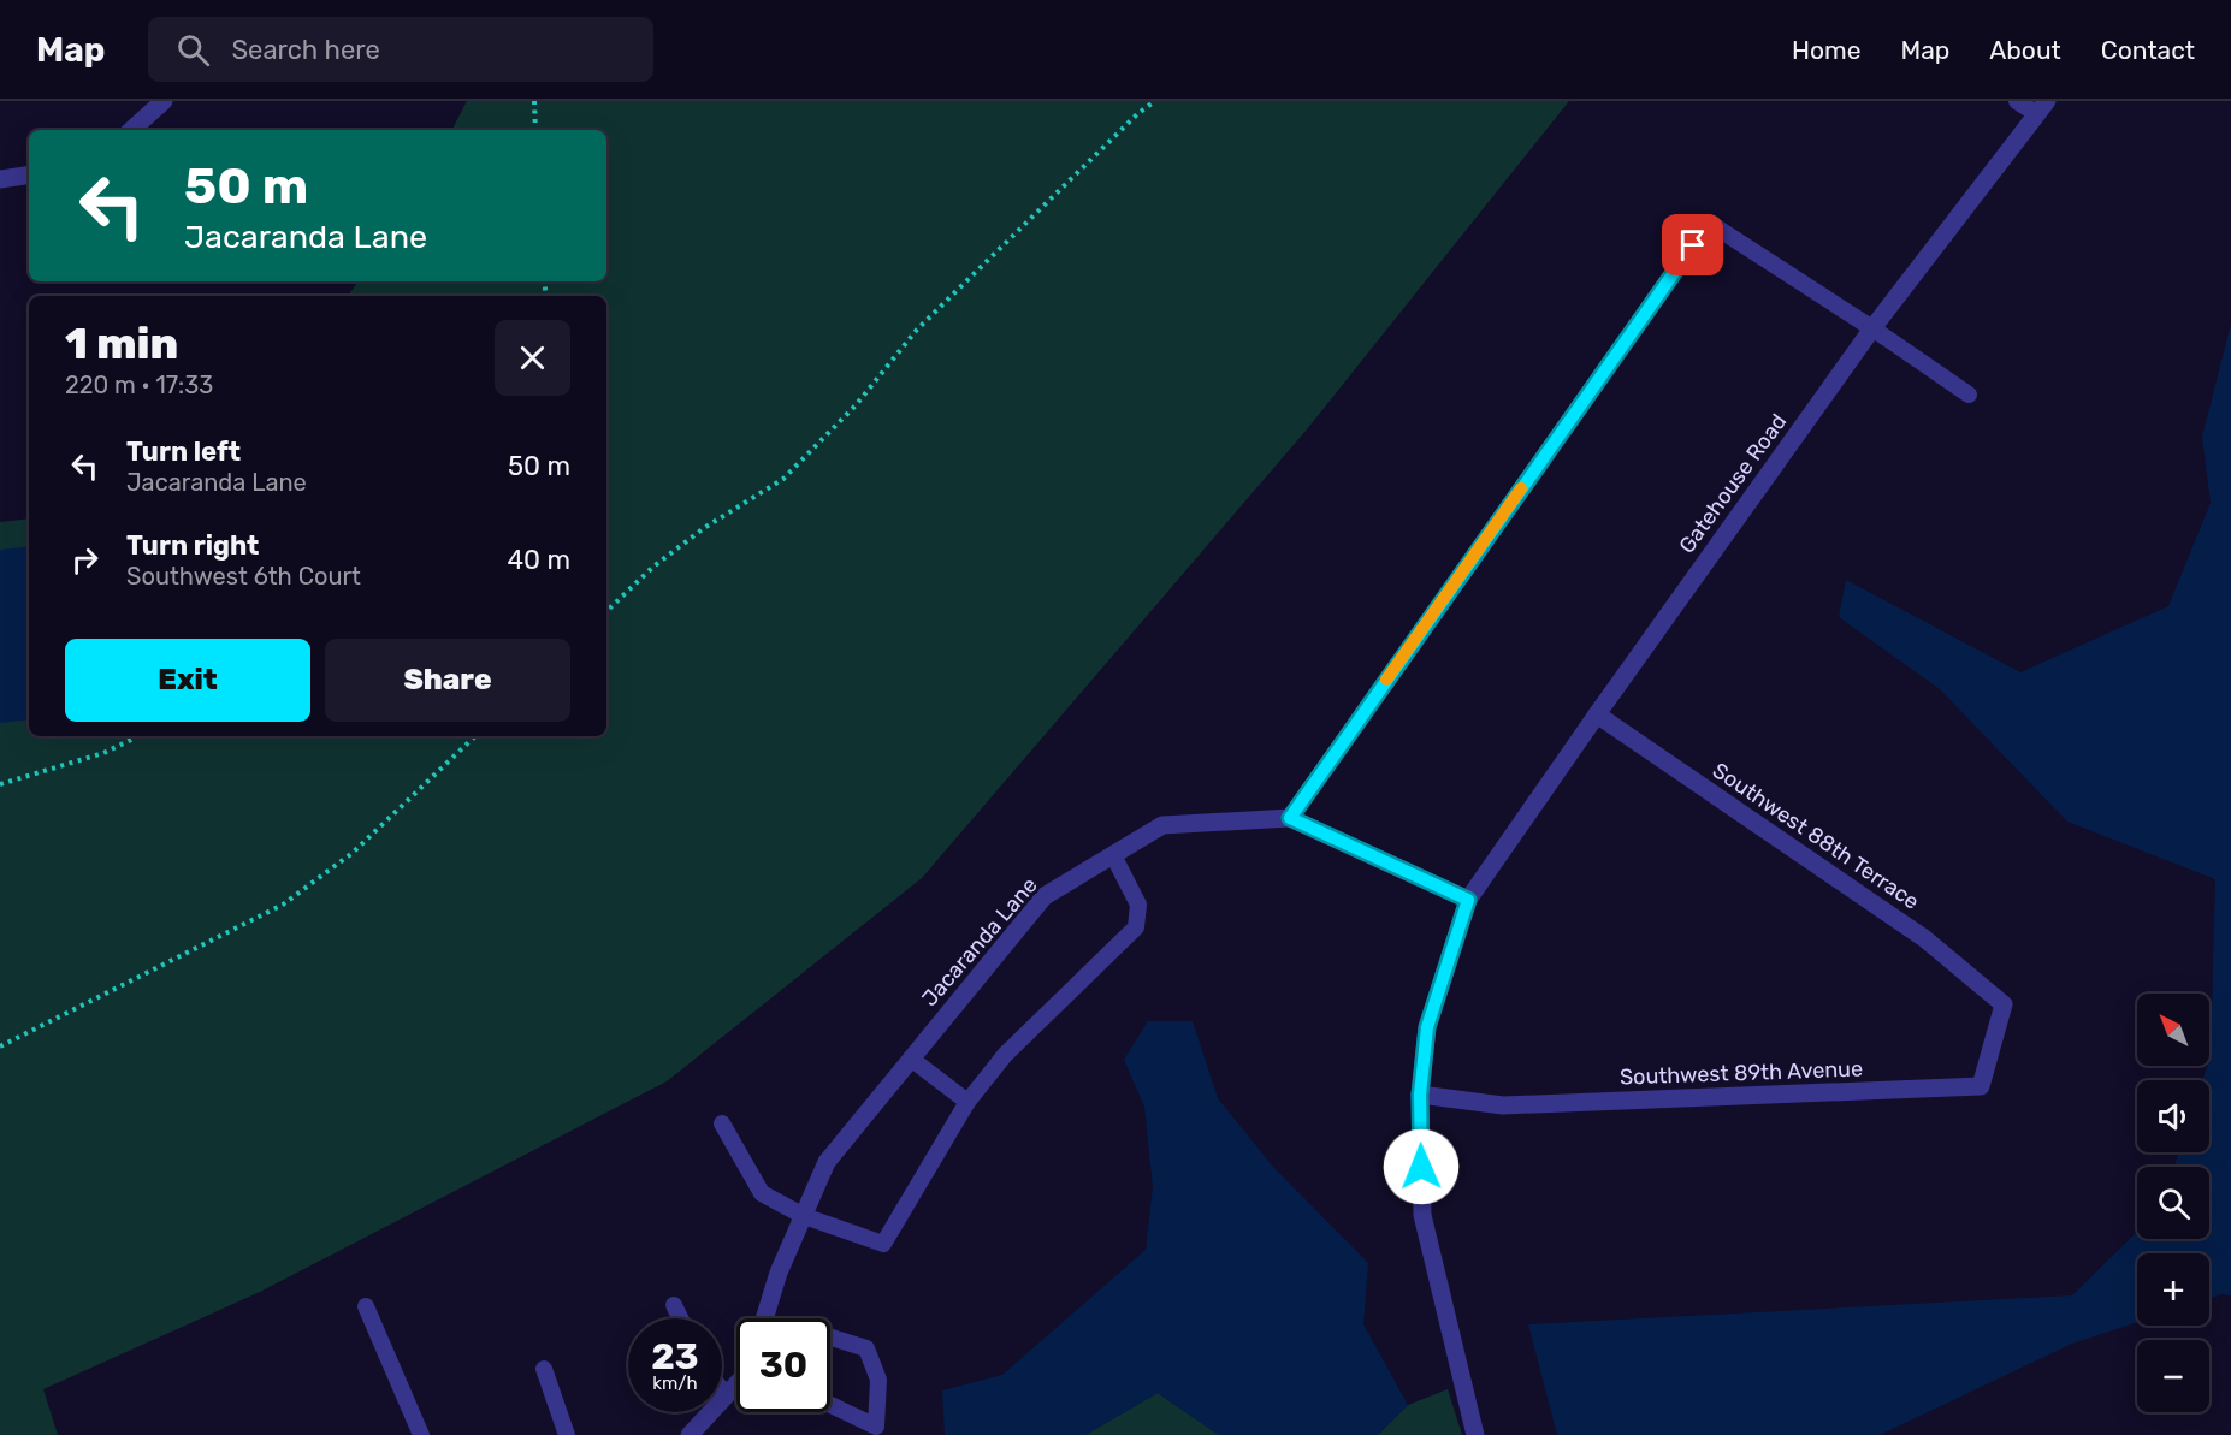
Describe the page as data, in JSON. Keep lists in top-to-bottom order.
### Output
{
  "streets": {
    "street": [
      "Gatehouse Road",
      "Southwest 88th Terrace",
      "Jacaranda Lane",
      "Southwest 89th Avenue"
    ]
  },
  "crossings": [
    ["Gatehouse Road", "Southwest 88th Terrace"],
    ["Gatehouse Road", "Jacaranda Lane"],
    ["Gatehouse Road", "Southwest 89th Avenue"],
    ["Southwest 88th Terrace", "Southwest 89th Avenue"]
  ],
  "north": "top left",
  "page": {
    "header": "Map",
    "search": "Search here",
    "nav": [
      "Home",
      "Map",
      "About",
      "Contact"
    ],
    "turn": ["50 m", "Jacaranda Lane"],
    "heading": ["1 min", "220 m · 17:33"],
    "list": [
      {
        "name": "Turn left",
        "note": "Jacaranda Lane",
        "value": "50 m"
      },
      {
        "name": "Turn right",
        "note": "Southwest 6th Court",
        "value": "40 m"
      }
    ],
    "buttons": ["Exit", "Share"],
    "map_buttons": ["+", "−"],
    "speed": "23 km/h",
    "limit": "30"
  }
}
